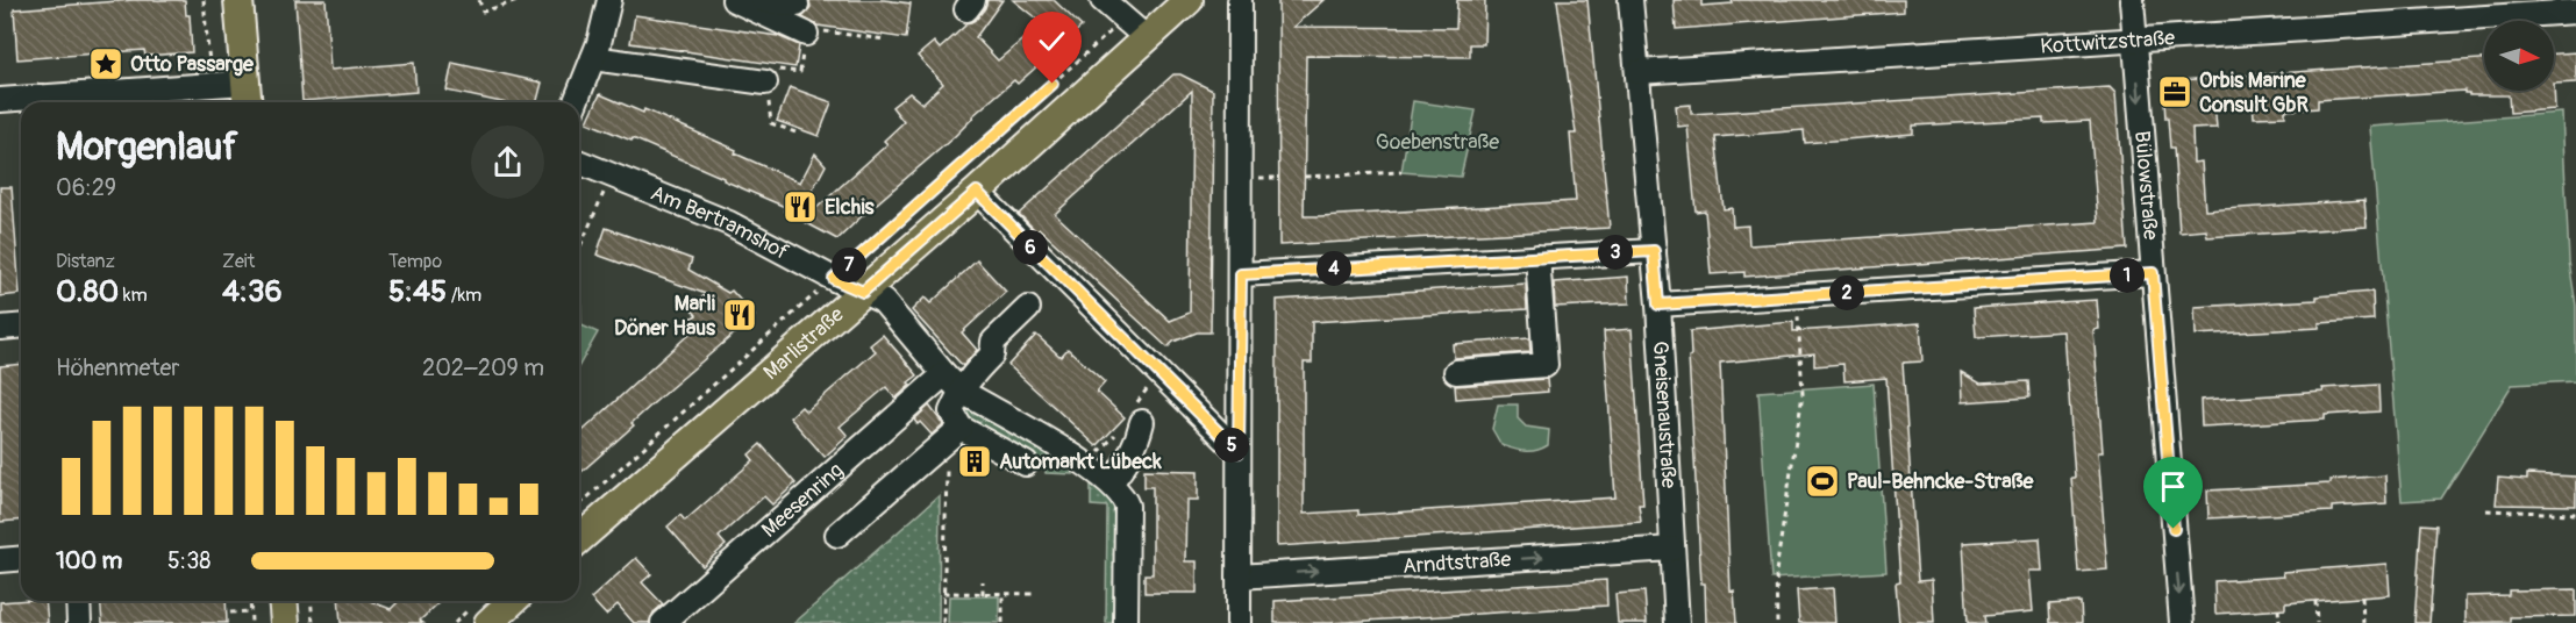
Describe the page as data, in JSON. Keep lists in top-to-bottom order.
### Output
{
  "streets": {
    "main road": ["Marlistraße"],
    "street": [
      "Kottwitzstraße",
      "Bülowstraße",
      "Am Bertramshof",
      "Gneisenaustraße",
      "Meesenring",
      "Arndtstraße"
    ]
  },
  "crossings": [
    ["Kottwitzstraße", "Bülowstraße"],
    ["Kottwitzstraße", "Gneisenaustraße"],
    ["Am Bertramshof", "Marlistraße"],
    ["Gneisenaustraße", "Arndtstraße"]
  ],
  "one_way": ["Bülowstraße", "Arndtstraße"],
  "parks": ["Goebenstraße"],
  "places": {
    "place": ["Otto Passarge"],
    "office": ["Orbis Marine Consult GbR"],
    "restaurant": ["Elchis", "Marli Döner Haus"],
    "building": ["Automarkt Lübeck"],
    "sports": ["Paul-Behncke-Straße"]
  },
  "north": "right",
  "page": {
    "heading": ["Morgenlauf", "06:29"],
    "stats": [
      ["Distanz", "0.80 km"],
      ["Zeit", "4:36"],
      ["Tempo", "5:45 /km"]
    ],
    "pins": [
      "6",
      "3",
      "7",
      "4",
      "1",
      "2",
      "5"
    ],
    "chart": ["Höhenmeter", "202–209 m"],
    "list": [
      {
        "name": "100 m",
        "note": "5:38"
      }
    ]
  }
}
